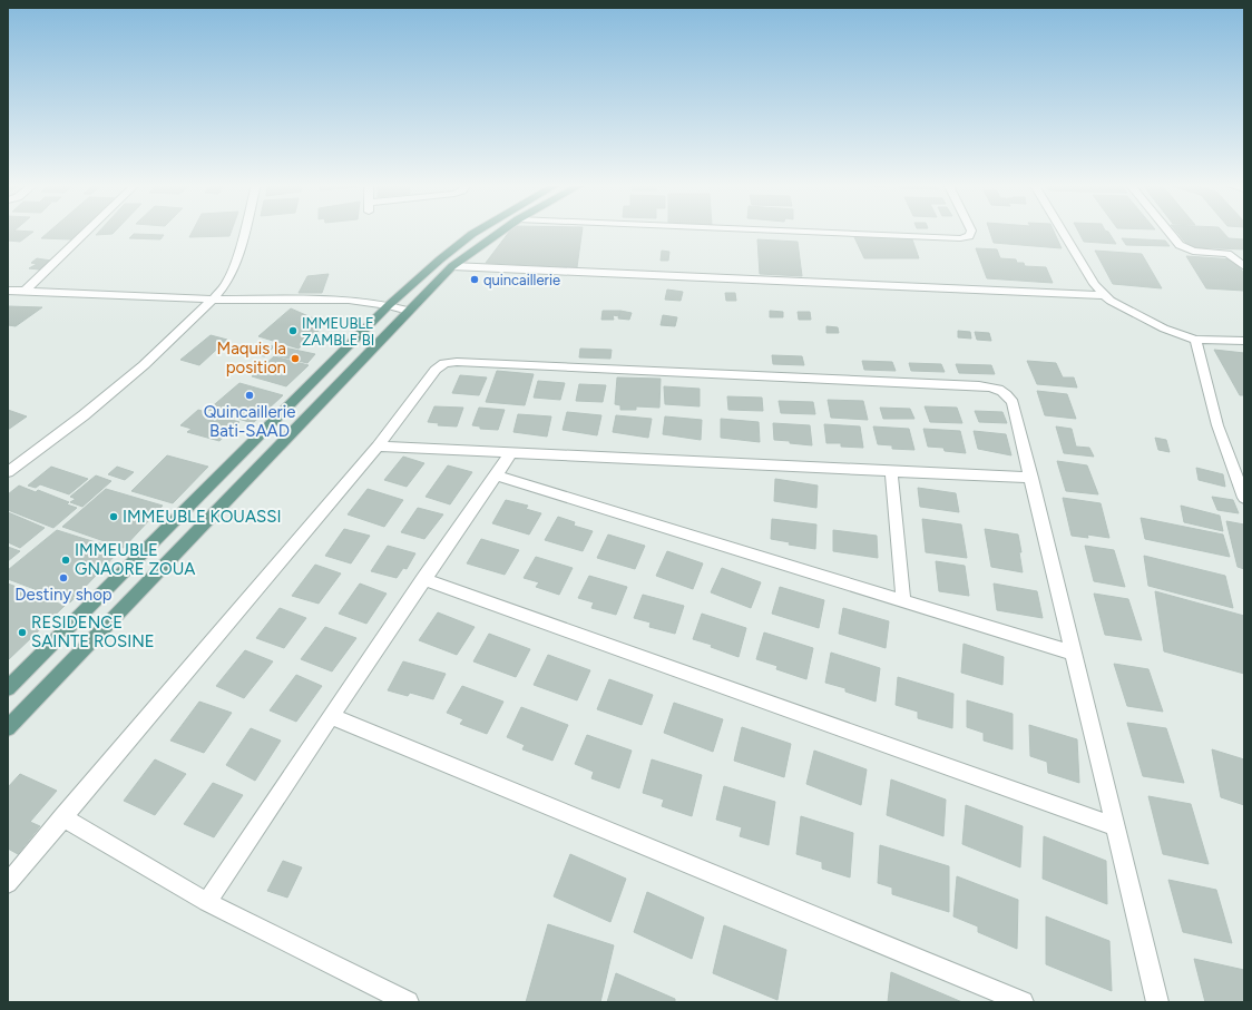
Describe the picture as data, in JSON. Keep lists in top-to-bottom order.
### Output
{
  "places": [
    "quincaillerie",
    "IMMEUBLE ZAMBLE BI",
    "Maquis la position",
    "Quincaillerie Bati-SAAD",
    "IMMEUBLE KOUASSI",
    "IMMEUBLE GNAORE ZOUA",
    "Destiny shop",
    "RESIDENCE SAINTE ROSINE"
  ]
}
